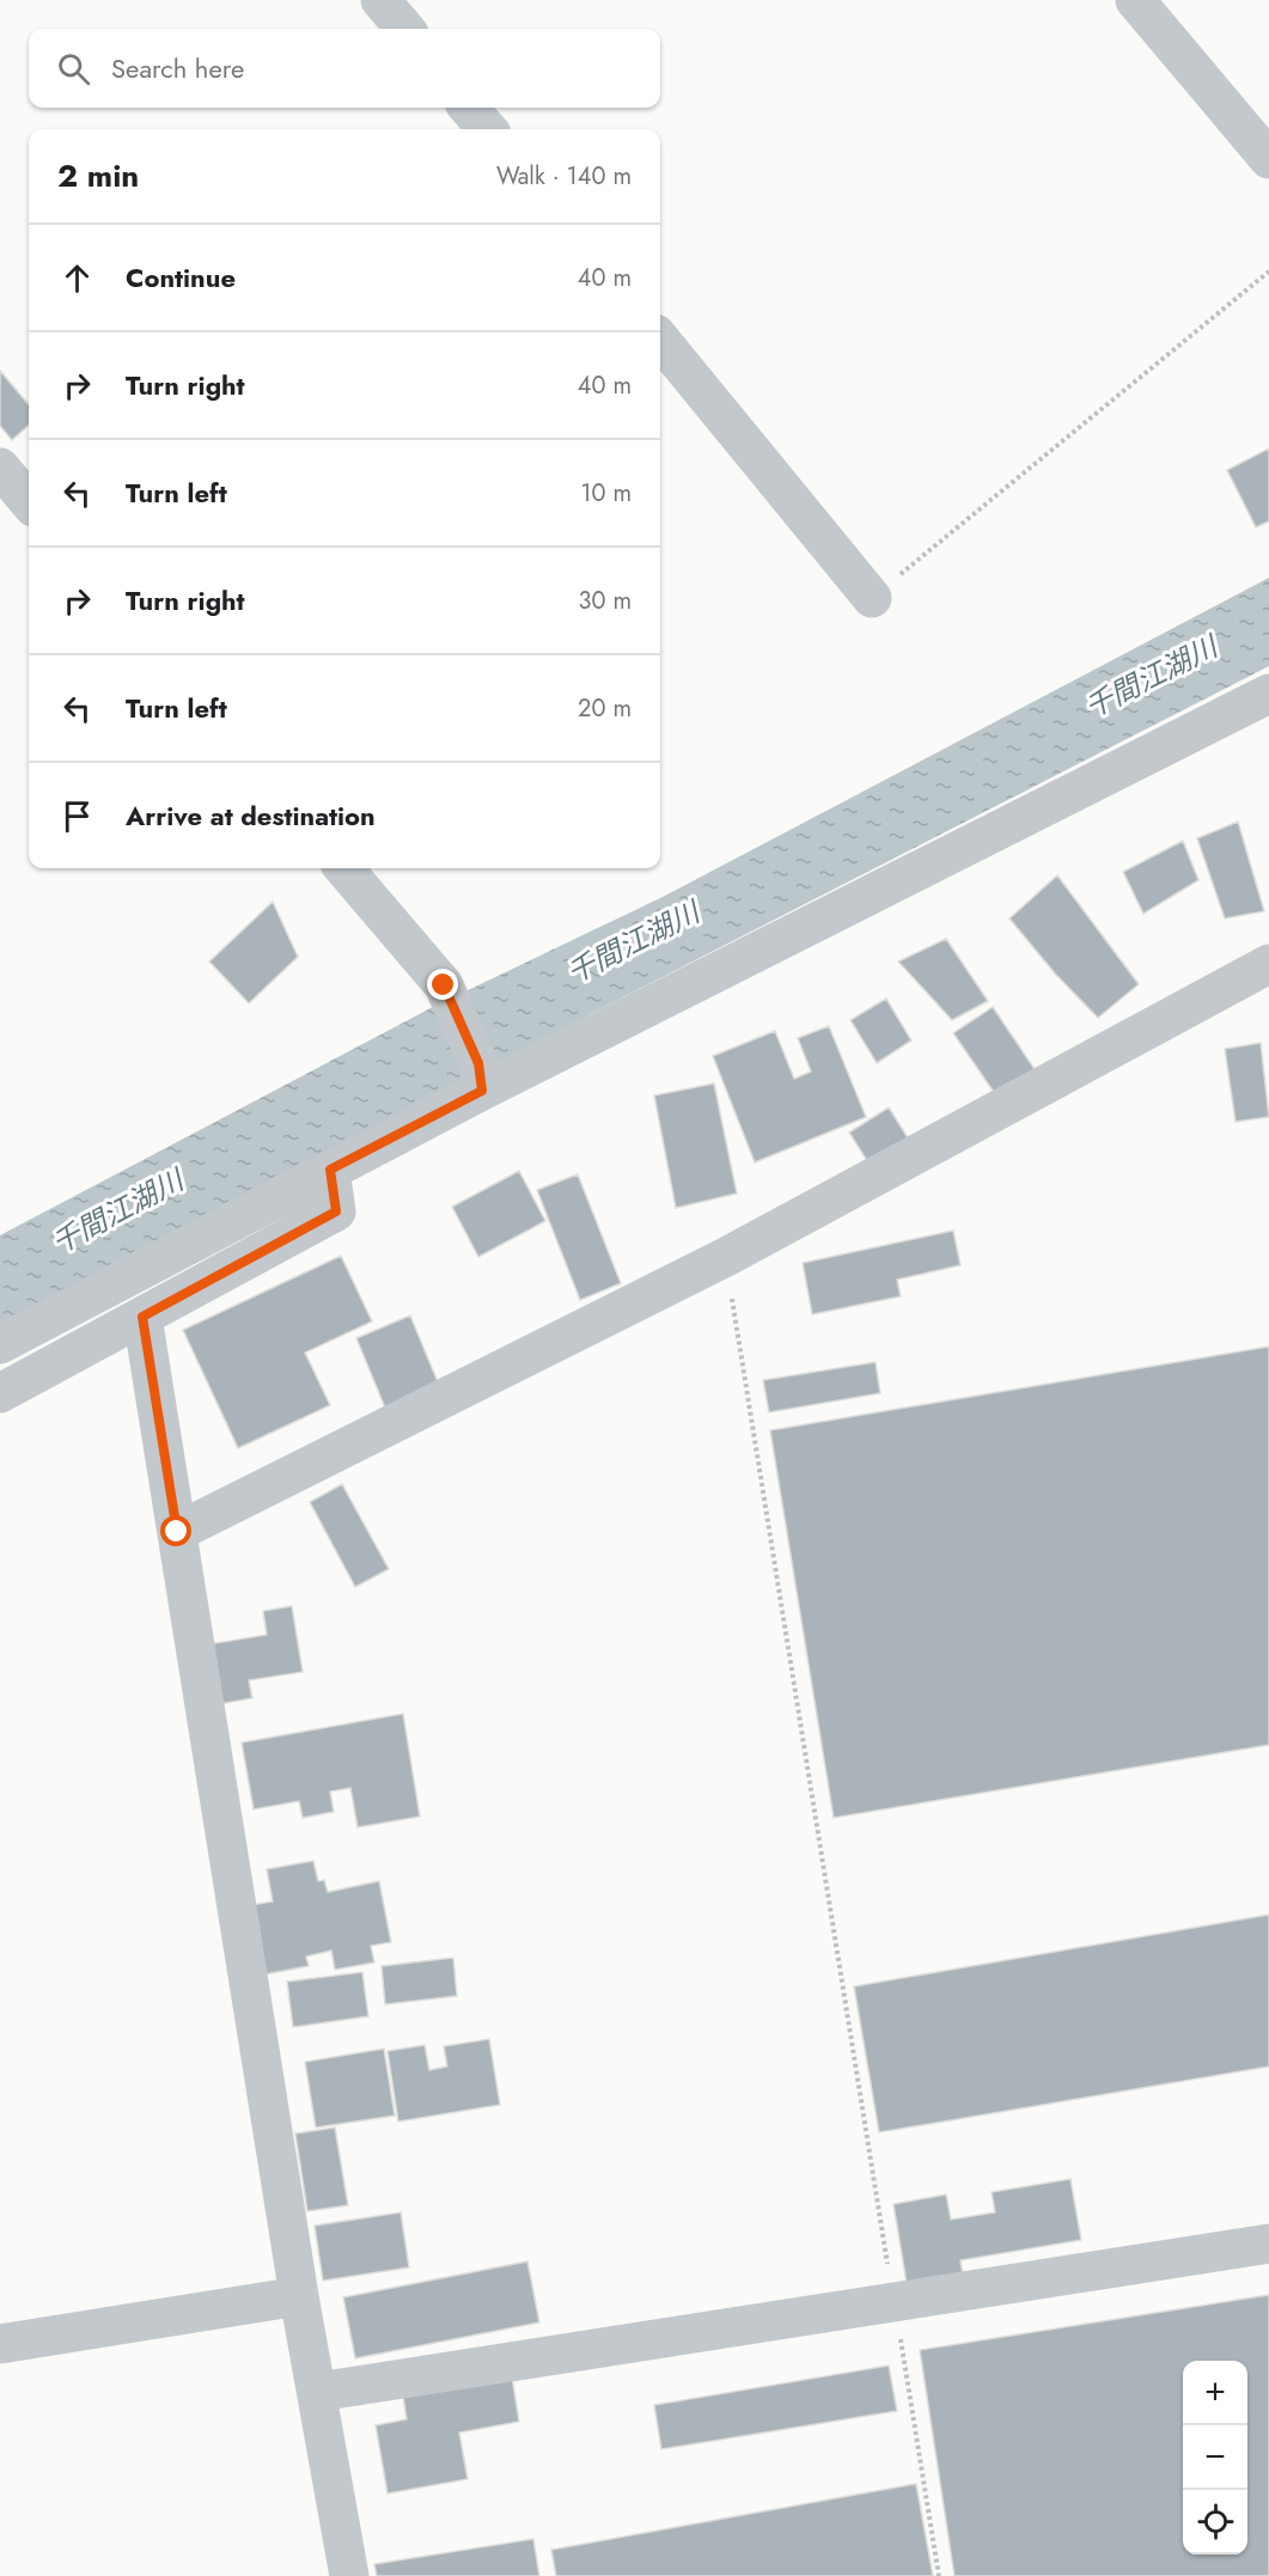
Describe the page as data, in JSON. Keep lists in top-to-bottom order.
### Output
{
  "water": ["千間江湖川"],
  "page": {
    "search": "Search here",
    "heading": ["2 min", "Walk · 140 m"],
    "list": [
      ["Continue", "40 m"],
      ["Turn right", "40 m"],
      ["Turn left", "10 m"],
      ["Turn right", "30 m"],
      ["Turn left", "20 m"],
      "Arrive at destination"
    ],
    "map_buttons": ["+", "−"]
  }
}
